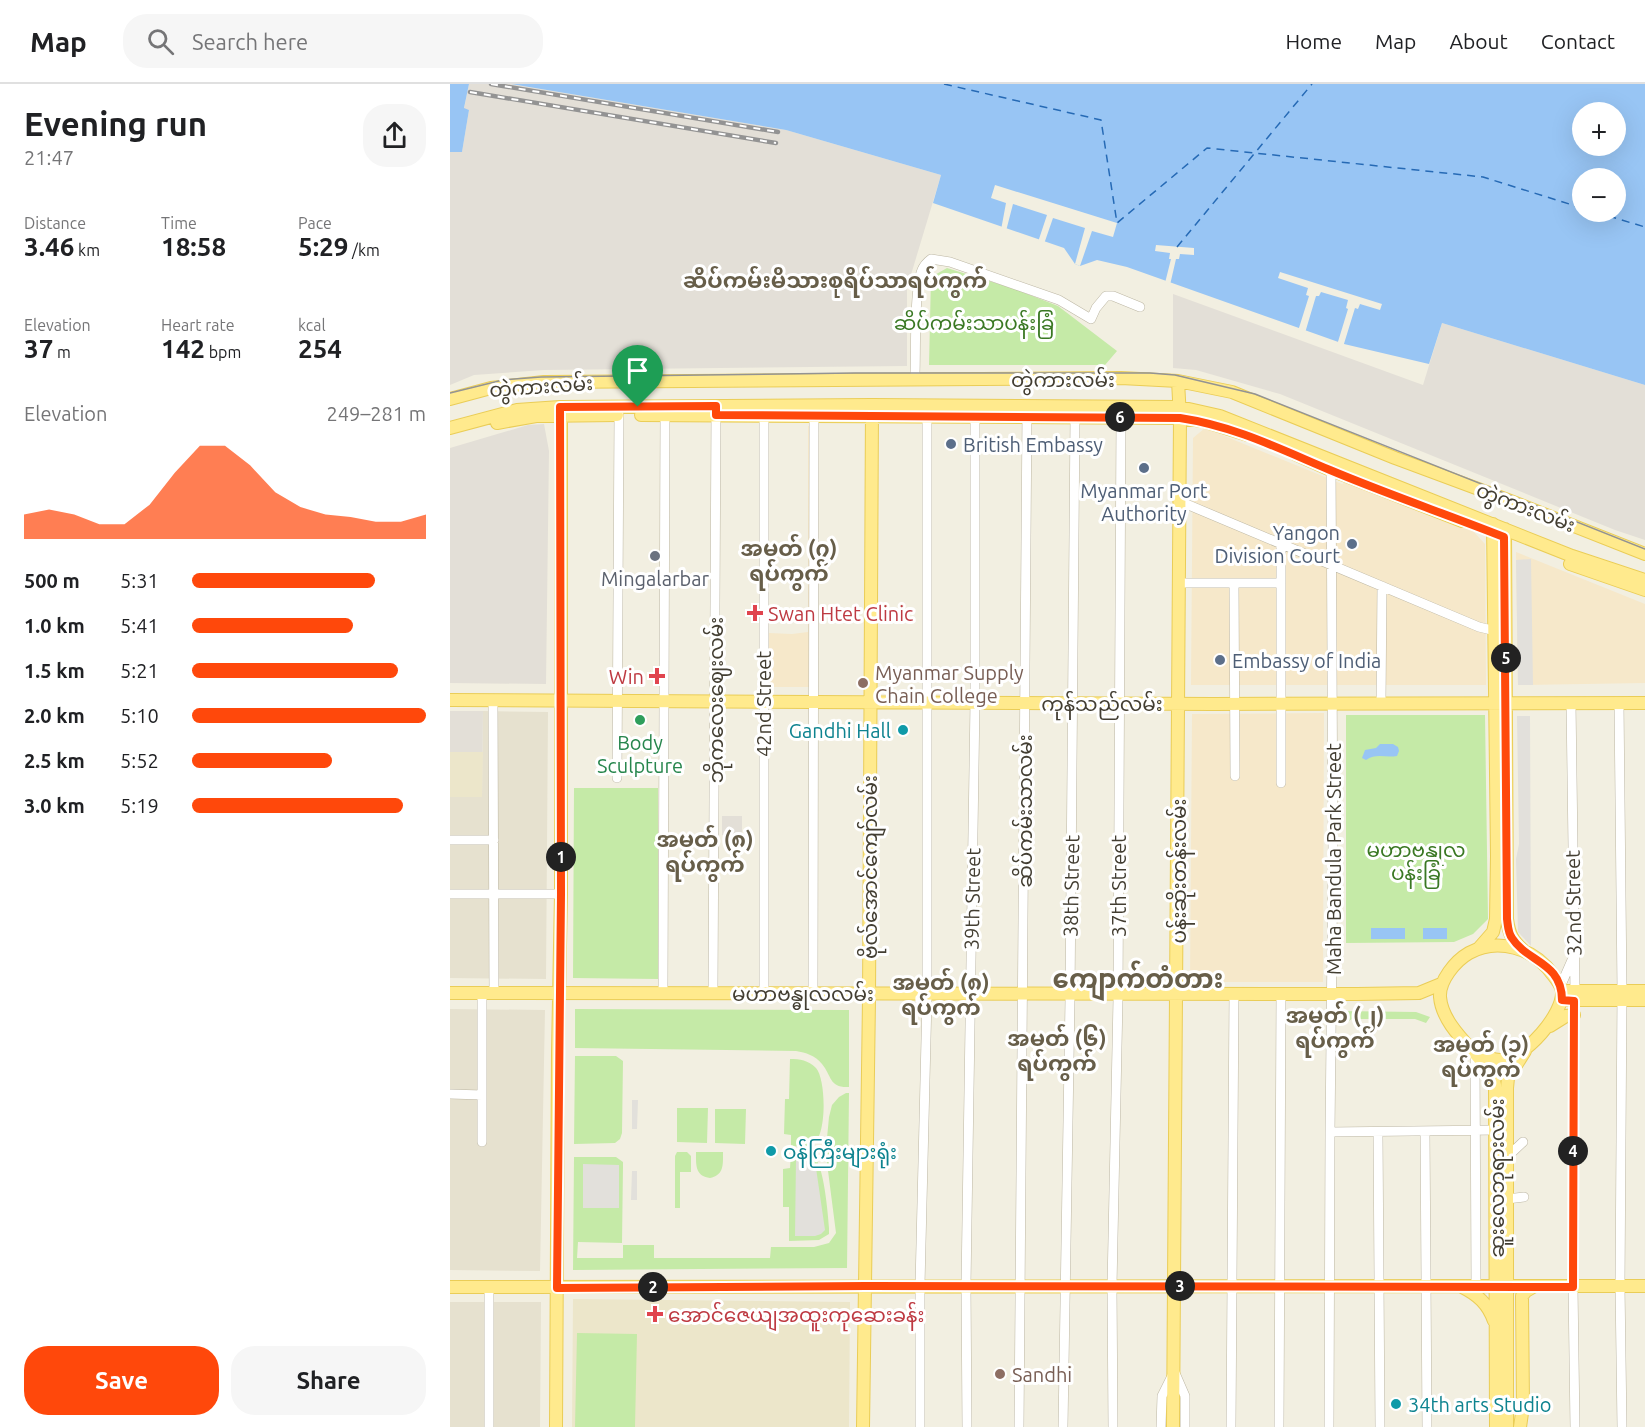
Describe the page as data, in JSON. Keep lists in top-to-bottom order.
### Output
{
  "streets": {
    "main road": [
      "တွဲကားလမ်း",
      "ကုန်သည်လမ်း",
      "ဗိုလ်အောင်ကျော်လမ်း",
      "ပန်းဆိုးတန်းလမ်း",
      "မဟာဗန္ဓုလလမ်း",
      "ဆူးလေဘုရားလမ်း"
    ],
    "street": [
      "ဘိုကလေးဈေးလမ်း",
      "42nd Street",
      "ဆိပ်ကမ်းသာလမ်း",
      "Maha Bandula Park Street",
      "38th Street",
      "37th Street",
      "39th Street",
      "32nd Street"
    ]
  },
  "crossings": [
    ["တွဲကားလမ်း", "ပန်းဆိုးတန်းလမ်း"],
    ["ဘိုကလေးဈေးလမ်း", "ကုန်သည်လမ်း"],
    ["ဘိုကလေးဈေးလမ်း", "မဟာဗန္ဓုလလမ်း"],
    ["ကုန်သည်လမ်း", "42nd Street"],
    ["ကုန်သည်လမ်း", "ဆိပ်ကမ်းသာလမ်း"],
    ["ကုန်သည်လမ်း", "Maha Bandula Park Street"],
    ["ကုန်သည်လမ်း", "ဗိုလ်အောင်ကျော်လမ်း"],
    ["ကုန်သည်လမ်း", "ပန်းဆိုးတန်းလမ်း"],
    ["ကုန်သည်လမ်း", "38th Street"],
    ["ကုန်သည်လမ်း", "37th Street"],
    ["ကုန်သည်လမ်း", "39th Street"],
    ["ကုန်သည်လမ်း", "32nd Street"],
    ["42nd Street", "မဟာဗန္ဓုလလမ်း"],
    ["ဆိပ်ကမ်းသာလမ်း", "မဟာဗန္ဓုလလမ်း"],
    ["Maha Bandula Park Street", "မဟာဗန္ဓုလလမ်း"],
    ["ဗိုလ်အောင်ကျော်လမ်း", "မဟာဗန္ဓုလလမ်း"],
    ["ပန်းဆိုးတန်းလမ်း", "မဟာဗန္ဓုလလမ်း"],
    ["38th Street", "မဟာဗန္ဓုလလမ်း"],
    ["37th Street", "မဟာဗန္ဓုလလမ်း"],
    ["39th Street", "မဟာဗန္ဓုလလမ်း"],
    ["32nd Street", "မဟာဗန္ဓုလလမ်း"],
    ["32nd Street", "ဆူးလေဘုရားလမ်း"],
    ["မဟာဗန္ဓုလလမ်း", "ဆူးလေဘုရားလမ်း"]
  ],
  "districts": [
    "ဆိပ်ကမ်းမိသားစုရိပ်သာရပ်ကွက်",
    "အမှတ် (၇) ရပ်ကွက်",
    "အမှတ် (၈) ရပ်ကွက်",
    "ကျောက်တံတား",
    "အမှတ် (၈) ရပ်ကွက်",
    "အမှတ် (၂) ရပ်ကွက်",
    "အမှတ် (၆) ရပ်ကွက်",
    "အမှတ် (၁) ရပ်ကွက်"
  ],
  "parks": ["ဆိပ်ကမ်းသာပန်းခြံ", "မဟာဗန္ဓုလ ပန်းခြံ"],
  "places": {
    "other": [
      "British Embassy",
      "Myanmar Port Authority",
      "Yangon Division Court",
      "Mingalarbar",
      "Embassy of India",
      "Myanmar Supply Chain College",
      "Body Sculpture",
      "Gandhi Hall",
      "ဝန်ကြီးများရုံး",
      "Sandhi",
      "34th arts Studio"
    ],
    "health": ["Swan Htet Clinic", "Win", "အောင်ဇေယျအထူးကုဆေးခန်း"]
  },
  "page": {
    "header": "Map",
    "search": "Search here",
    "nav": [
      "Home",
      "Map",
      "About",
      "Contact"
    ],
    "heading": ["Evening run", "21:47"],
    "map_buttons": ["+", "−"],
    "stats": [
      ["Distance", "3.46 km"],
      ["Time", "18:58"],
      ["Pace", "5:29 /km"],
      ["Elevation", "37 m"],
      ["Heart rate", "142 bpm"],
      ["kcal", "254"]
    ],
    "chart": ["Elevation", "249–281 m"],
    "pins": [
      "6",
      "5",
      "1",
      "4",
      "3",
      "2"
    ],
    "list": [
      {
        "name": "500 m",
        "note": "5:31"
      },
      {
        "name": "1.0 km",
        "note": "5:41"
      },
      {
        "name": "1.5 km",
        "note": "5:21"
      },
      {
        "name": "2.0 km",
        "note": "5:10"
      },
      {
        "name": "2.5 km",
        "note": "5:52"
      },
      {
        "name": "3.0 km",
        "note": "5:19"
      }
    ],
    "buttons": ["Save", "Share"]
  }
}
